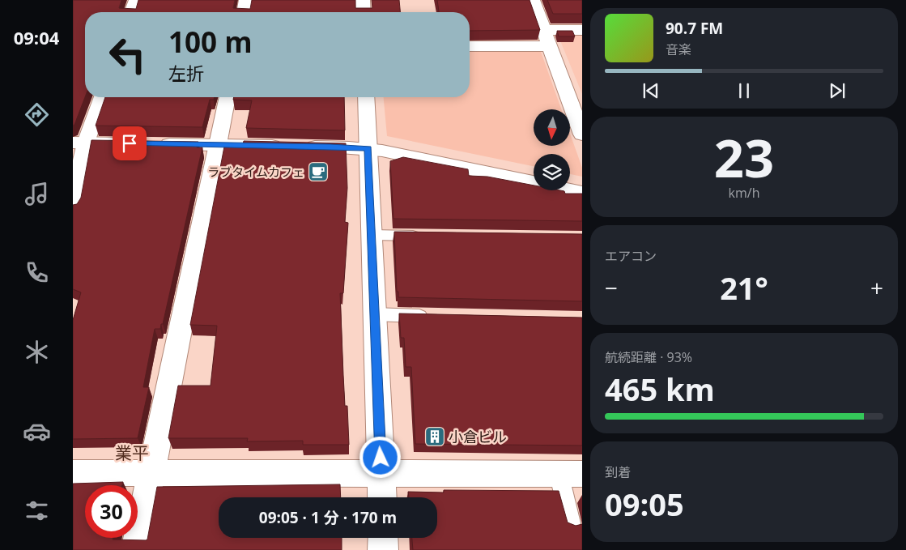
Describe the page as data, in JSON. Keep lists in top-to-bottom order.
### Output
{
  "districts": ["業平"],
  "places": {
    "cafe": ["ラブタイムカフェ"],
    "building": ["小倉ビル"]
  },
  "north": "bottom",
  "page": {
    "tabs": "09:04",
    "turn": ["100 m", "左折"],
    "song": ["90.7 FM", "音楽"],
    "tile": [
      ["23", "km/h"],
      "エアコン",
      ["航続距離 · 93%", "465 km"],
      ["到着", "09:05"]
    ],
    "heat": ["−", "21°", "+"],
    "limit": "30",
    "trip": "09:05 · 1 分 · 170 m"
  }
}
